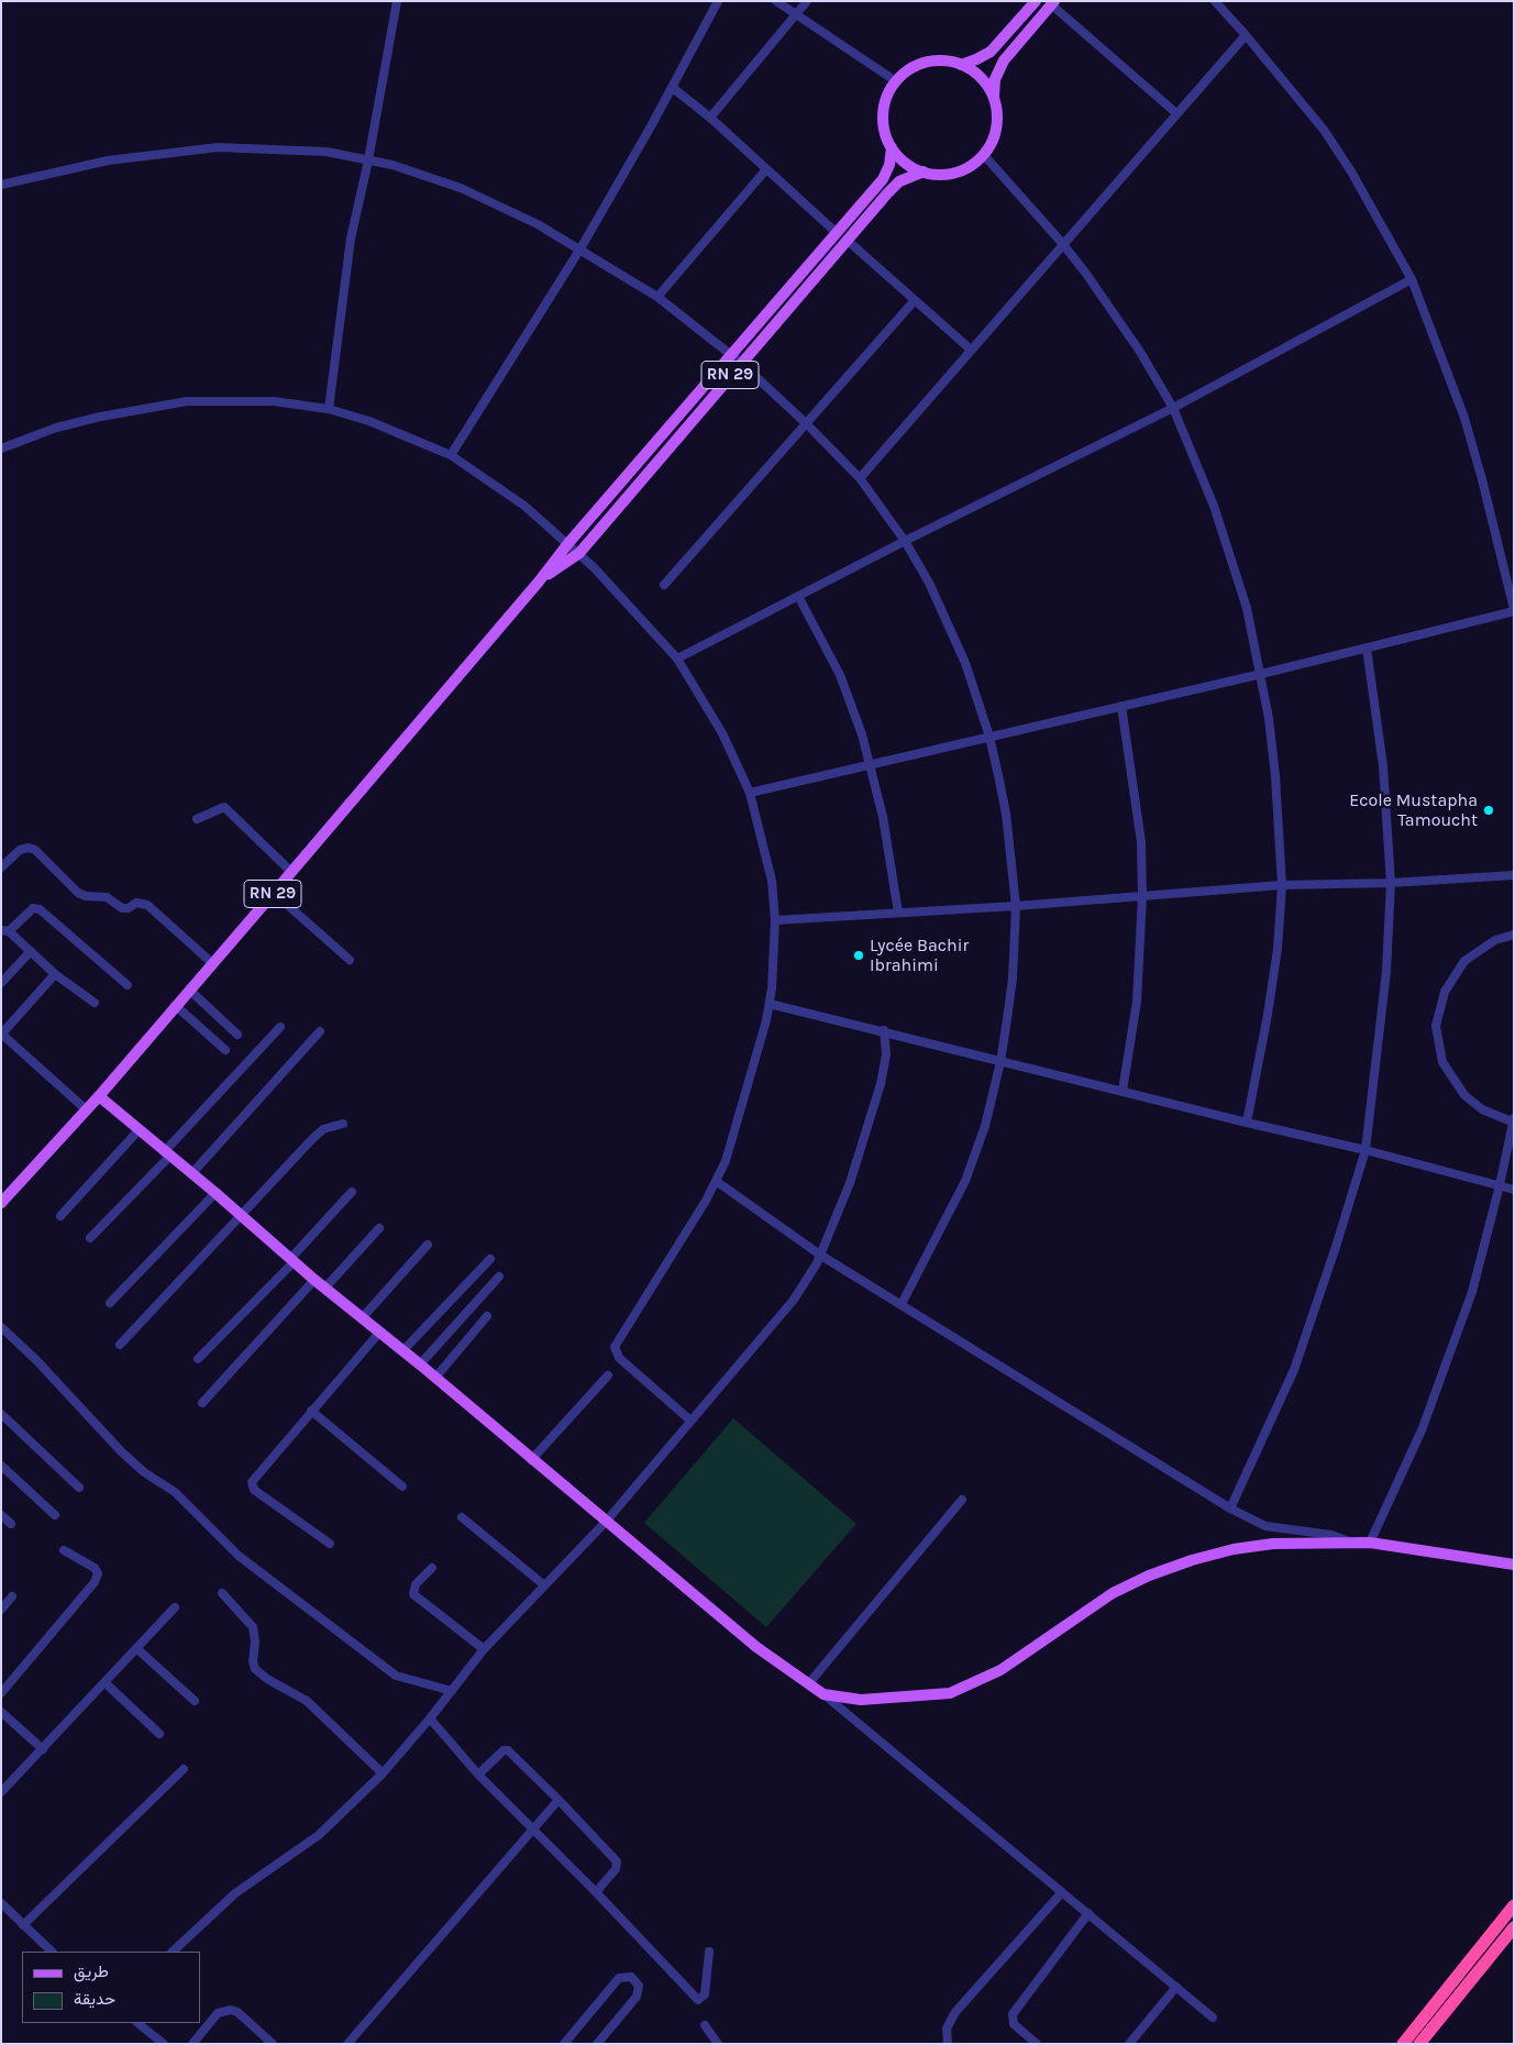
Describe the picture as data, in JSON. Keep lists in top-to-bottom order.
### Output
{
  "streets": {
    "main road": ["RN 29"]
  },
  "places": ["Ecole Mustapha Tamoucht", "Lycée Bachir Ibrahimi"],
  "legend": ["طريق", "حديقة"]
}
